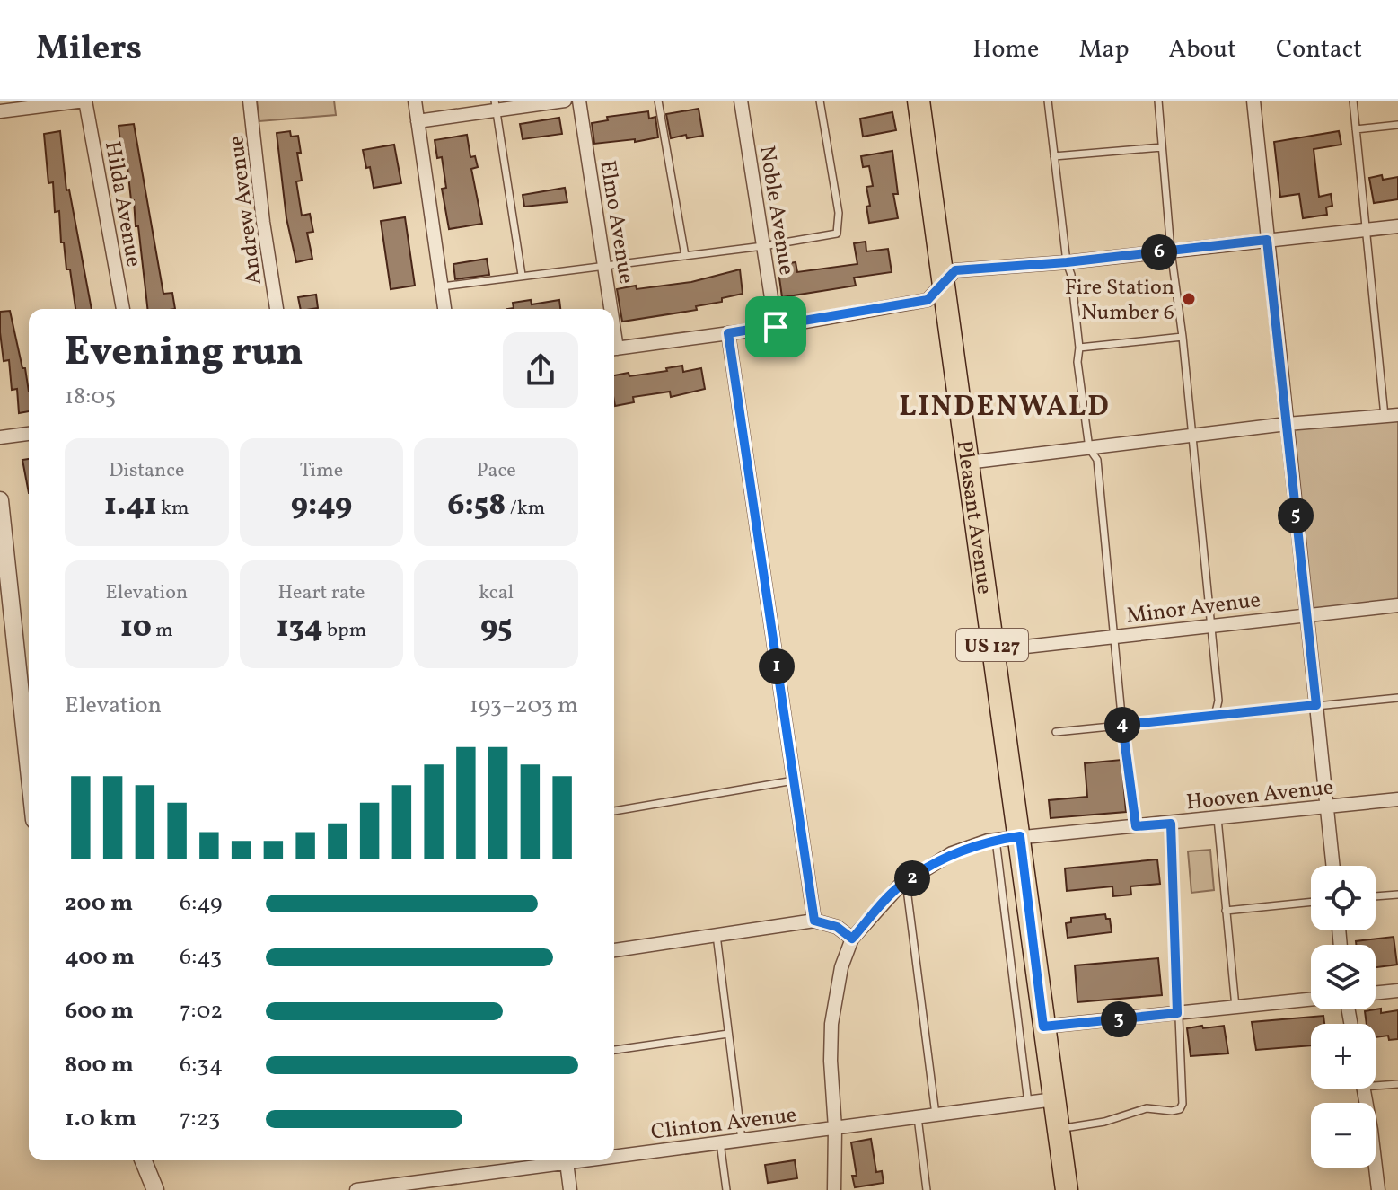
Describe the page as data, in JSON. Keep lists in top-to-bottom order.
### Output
{
  "streets": {
    "main road": ["Pleasant Avenue", "US 127"],
    "street": [
      "Hilda Avenue",
      "Andrew Avenue",
      "Noble Avenue",
      "Elmo Avenue",
      "Minor Avenue",
      "Hooven Avenue",
      "Clinton Avenue"
    ]
  },
  "crossings": [
    ["Pleasant Avenue", "Minor Avenue"],
    ["Pleasant Avenue", "Hooven Avenue"],
    ["Pleasant Avenue", "Clinton Avenue"]
  ],
  "districts": ["LINDENWALD"],
  "places": ["Fire Station Number 6"],
  "page": {
    "header": "Milers",
    "nav": [
      "Home",
      "Map",
      "About",
      "Contact"
    ],
    "pins": [
      "6",
      "5",
      "1",
      "4",
      "2",
      "3"
    ],
    "heading": ["Evening run", "18:05"],
    "stats": [
      ["Distance", "1.41 km"],
      ["Time", "9:49"],
      ["Pace", "6:58 /km"],
      ["Elevation", "10 m"],
      ["Heart rate", "134 bpm"],
      ["kcal", "95"]
    ],
    "chart": ["Elevation", "193–203 m"],
    "map_buttons": ["+", "−"],
    "list": [
      {
        "name": "200 m",
        "note": "6:49"
      },
      {
        "name": "400 m",
        "note": "6:43"
      },
      {
        "name": "600 m",
        "note": "7:02"
      },
      {
        "name": "800 m",
        "note": "6:34"
      },
      {
        "name": "1.0 km",
        "note": "7:23"
      }
    ]
  }
}
